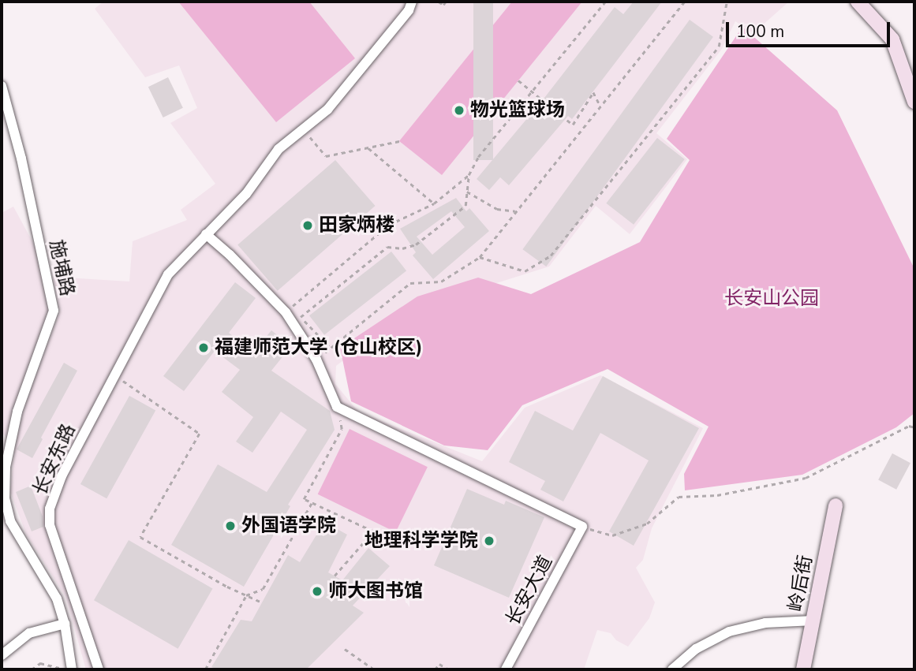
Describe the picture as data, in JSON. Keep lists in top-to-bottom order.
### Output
{
  "streets": {
    "street": [
      "施埔路",
      "长安东路",
      "岭后街",
      "长安大道"
    ]
  },
  "parks": ["长安山公园"],
  "places": [
    "物光篮球场",
    "田家炳楼",
    "福建师范大学 (仓山校区)",
    "外国语学院",
    "地理科学学院",
    "师大图书馆"
  ],
  "scale_bar": "100 m"
}
